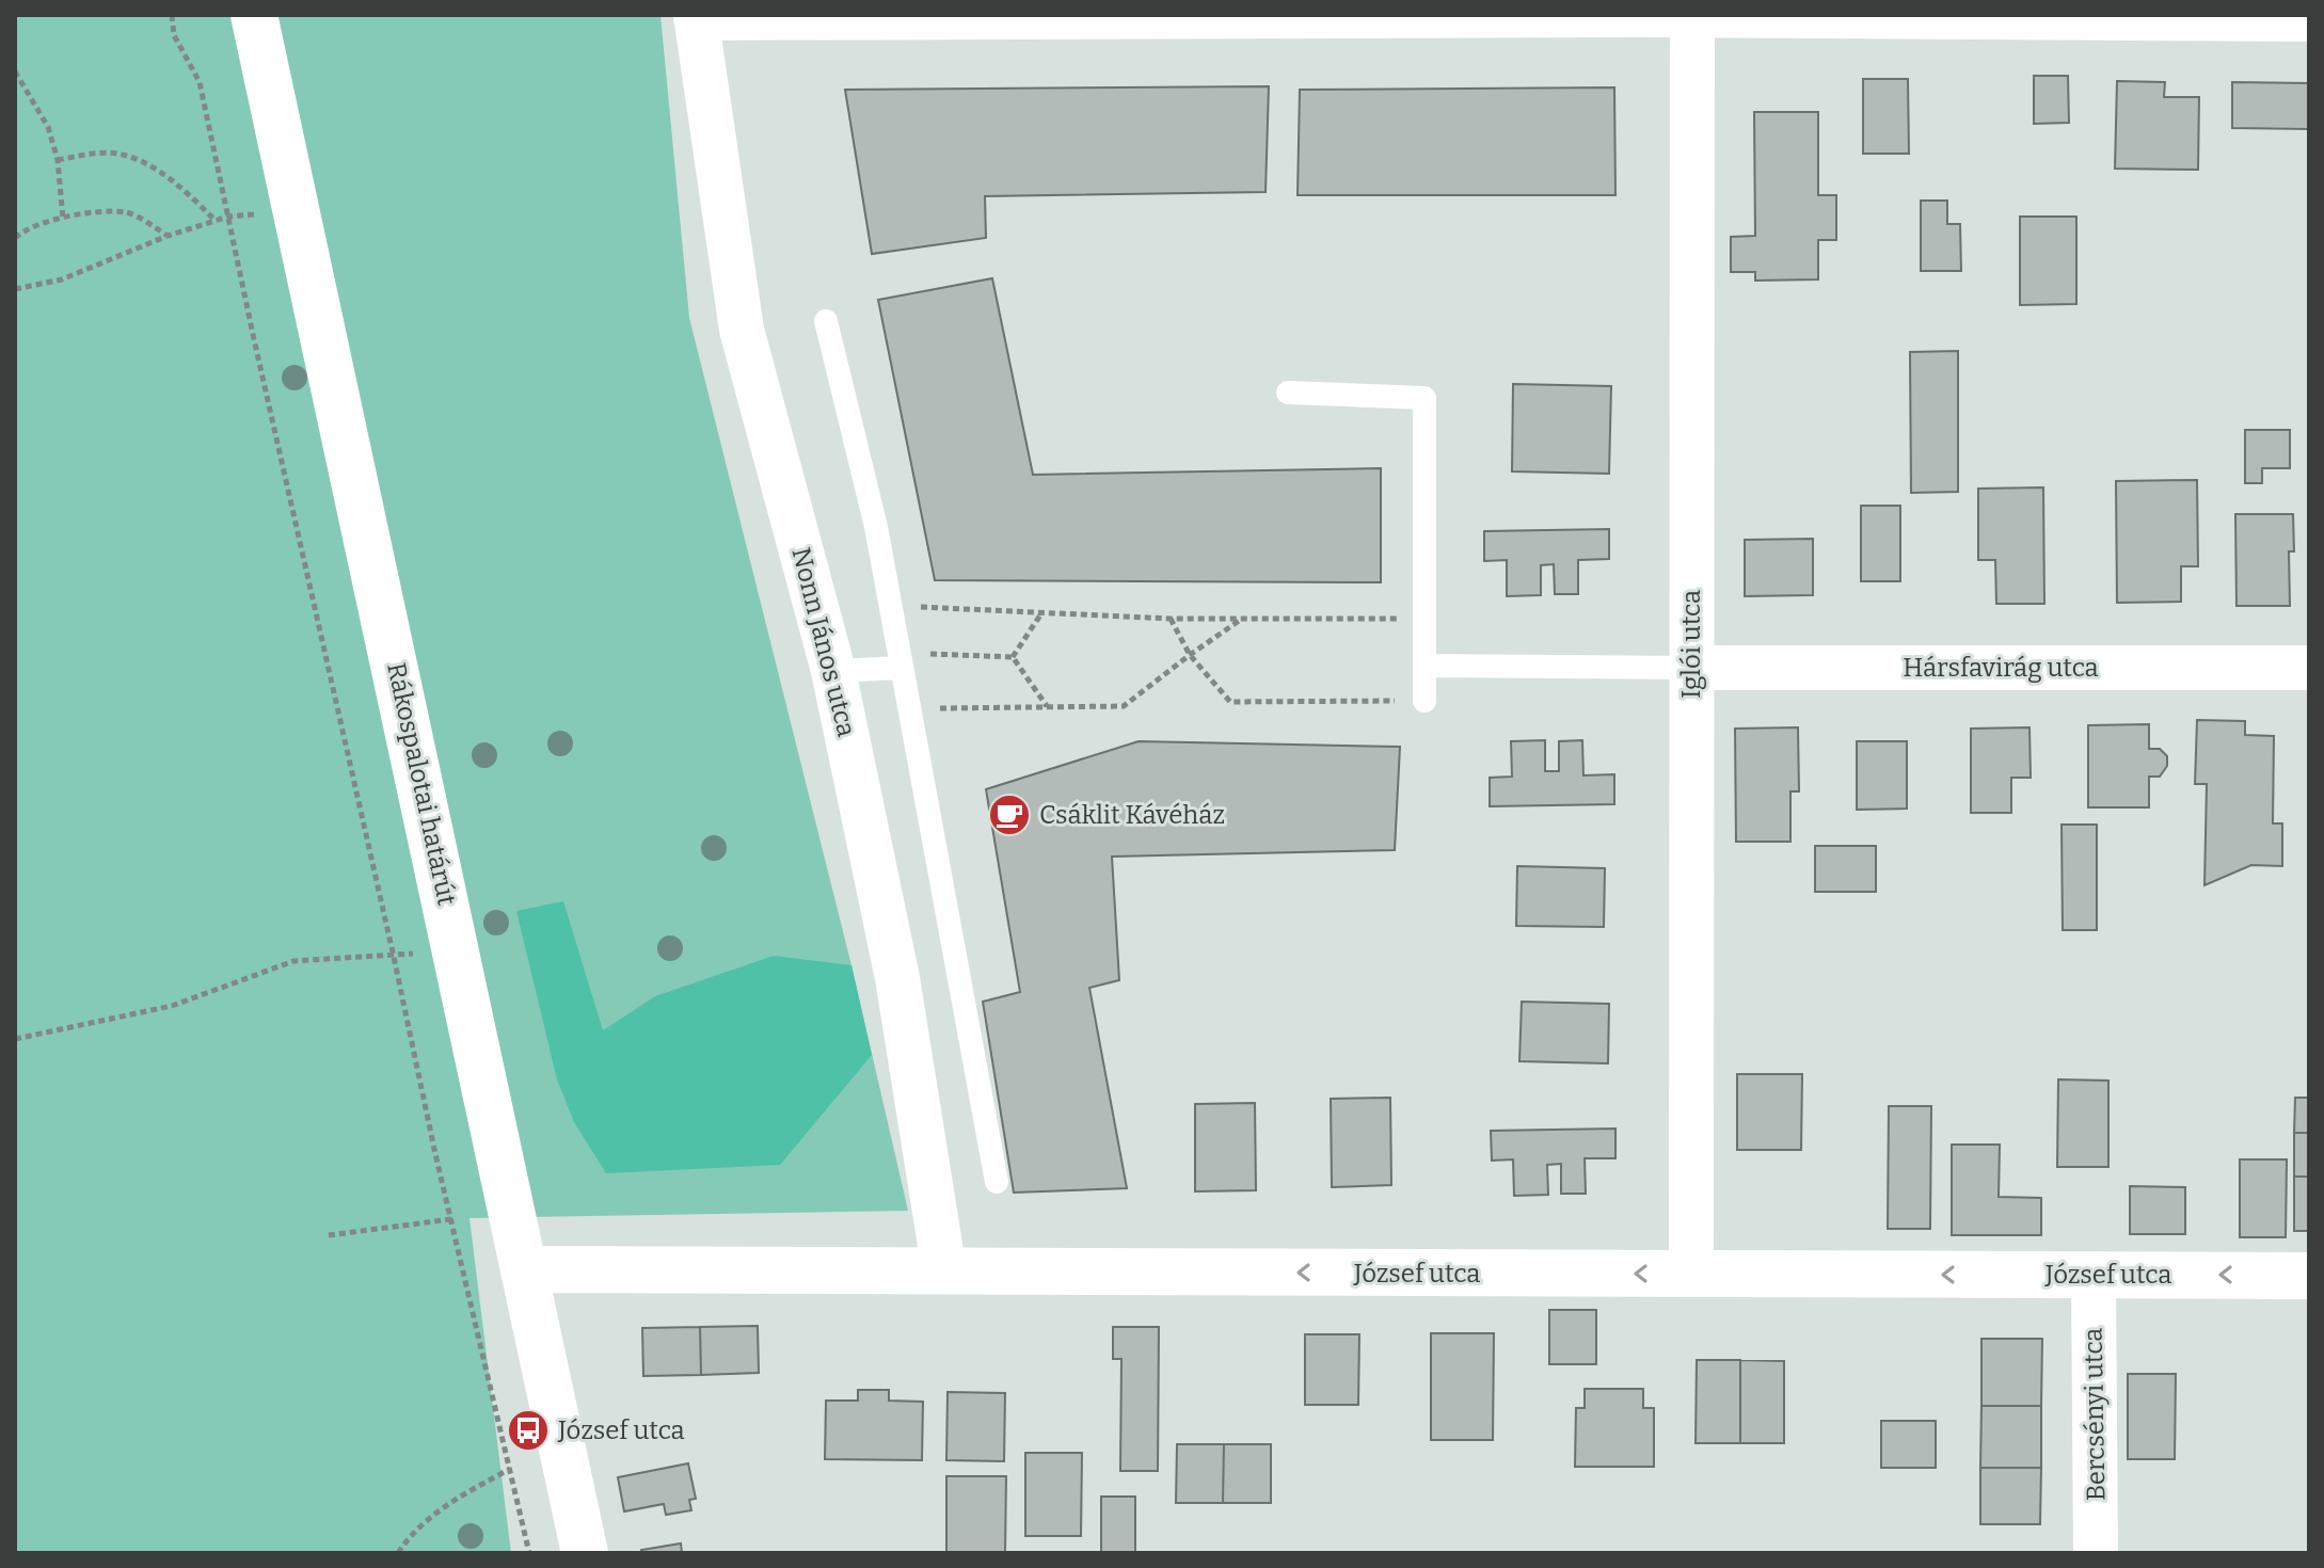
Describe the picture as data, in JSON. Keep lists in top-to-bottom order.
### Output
{
  "streets": {
    "street": [
      "Nonn János utca",
      "Iglói utca",
      "Hársfavirág utca",
      "Rákospalotai határút",
      "József utca",
      "Bercsényi utca"
    ]
  },
  "crossings": [
    ["Nonn János utca", "József utca"],
    ["Iglói utca", "Hársfavirág utca"],
    ["Iglói utca", "József utca"],
    ["Rákospalotai határút", "József utca"],
    ["József utca", "Bercsényi utca"]
  ],
  "one_way": ["József utca"],
  "places": {
    "cafe": ["Csáklit Kávéház"],
    "bus stop": ["József utca"]
  }
}
